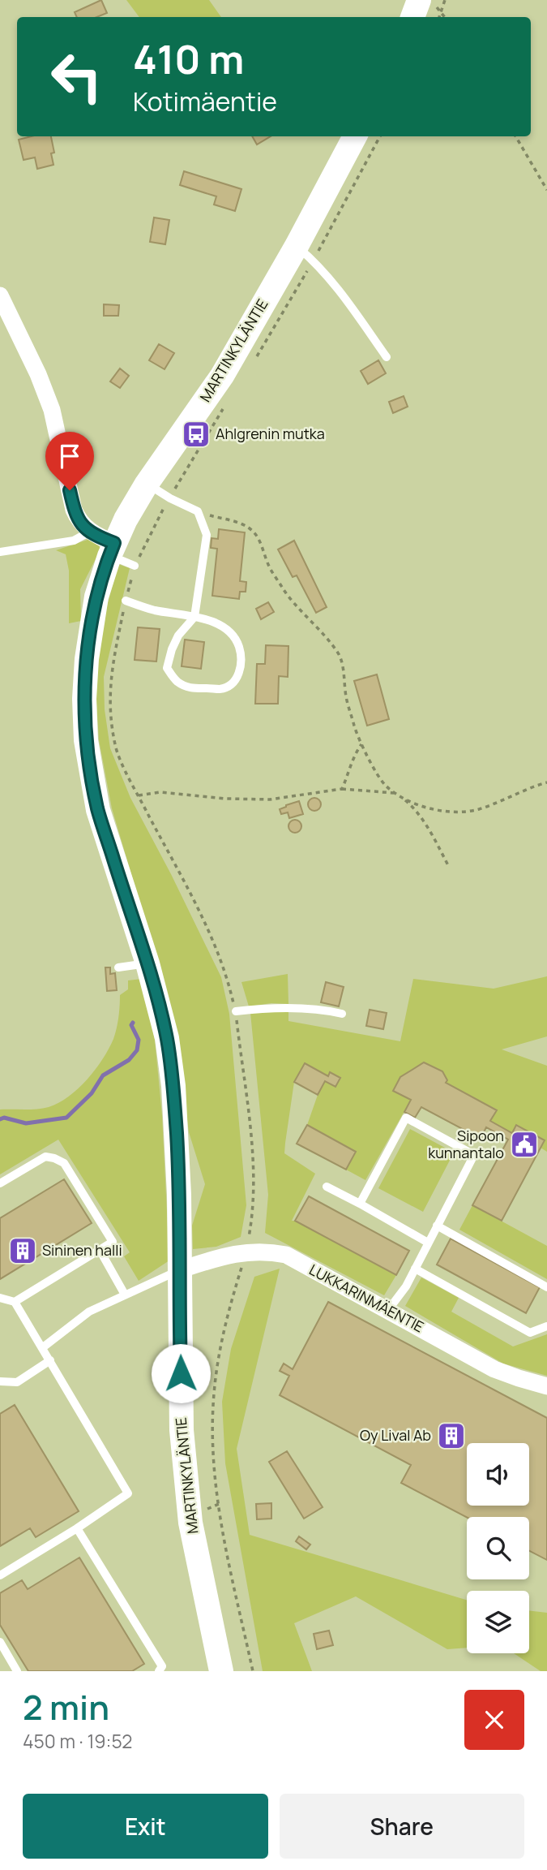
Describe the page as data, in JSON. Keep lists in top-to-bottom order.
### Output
{
  "streets": {
    "street": ["MARTINKYLÄNTIE", "LUKKARINMÄENTIE"]
  },
  "crossings": [
    ["MARTINKYLÄNTIE", "LUKKARINMÄENTIE"]
  ],
  "places": {
    "bus stop": ["Ahlgrenin mutka"],
    "public building": ["Sipoon kunnantalo"],
    "building": ["Sininen halli", "Oy Lival Ab"]
  },
  "page": {
    "turn": ["410 m", "Kotimäentie"],
    "heading": ["2 min", "450 m · 19:52"],
    "buttons": ["Exit", "Share"]
  }
}
